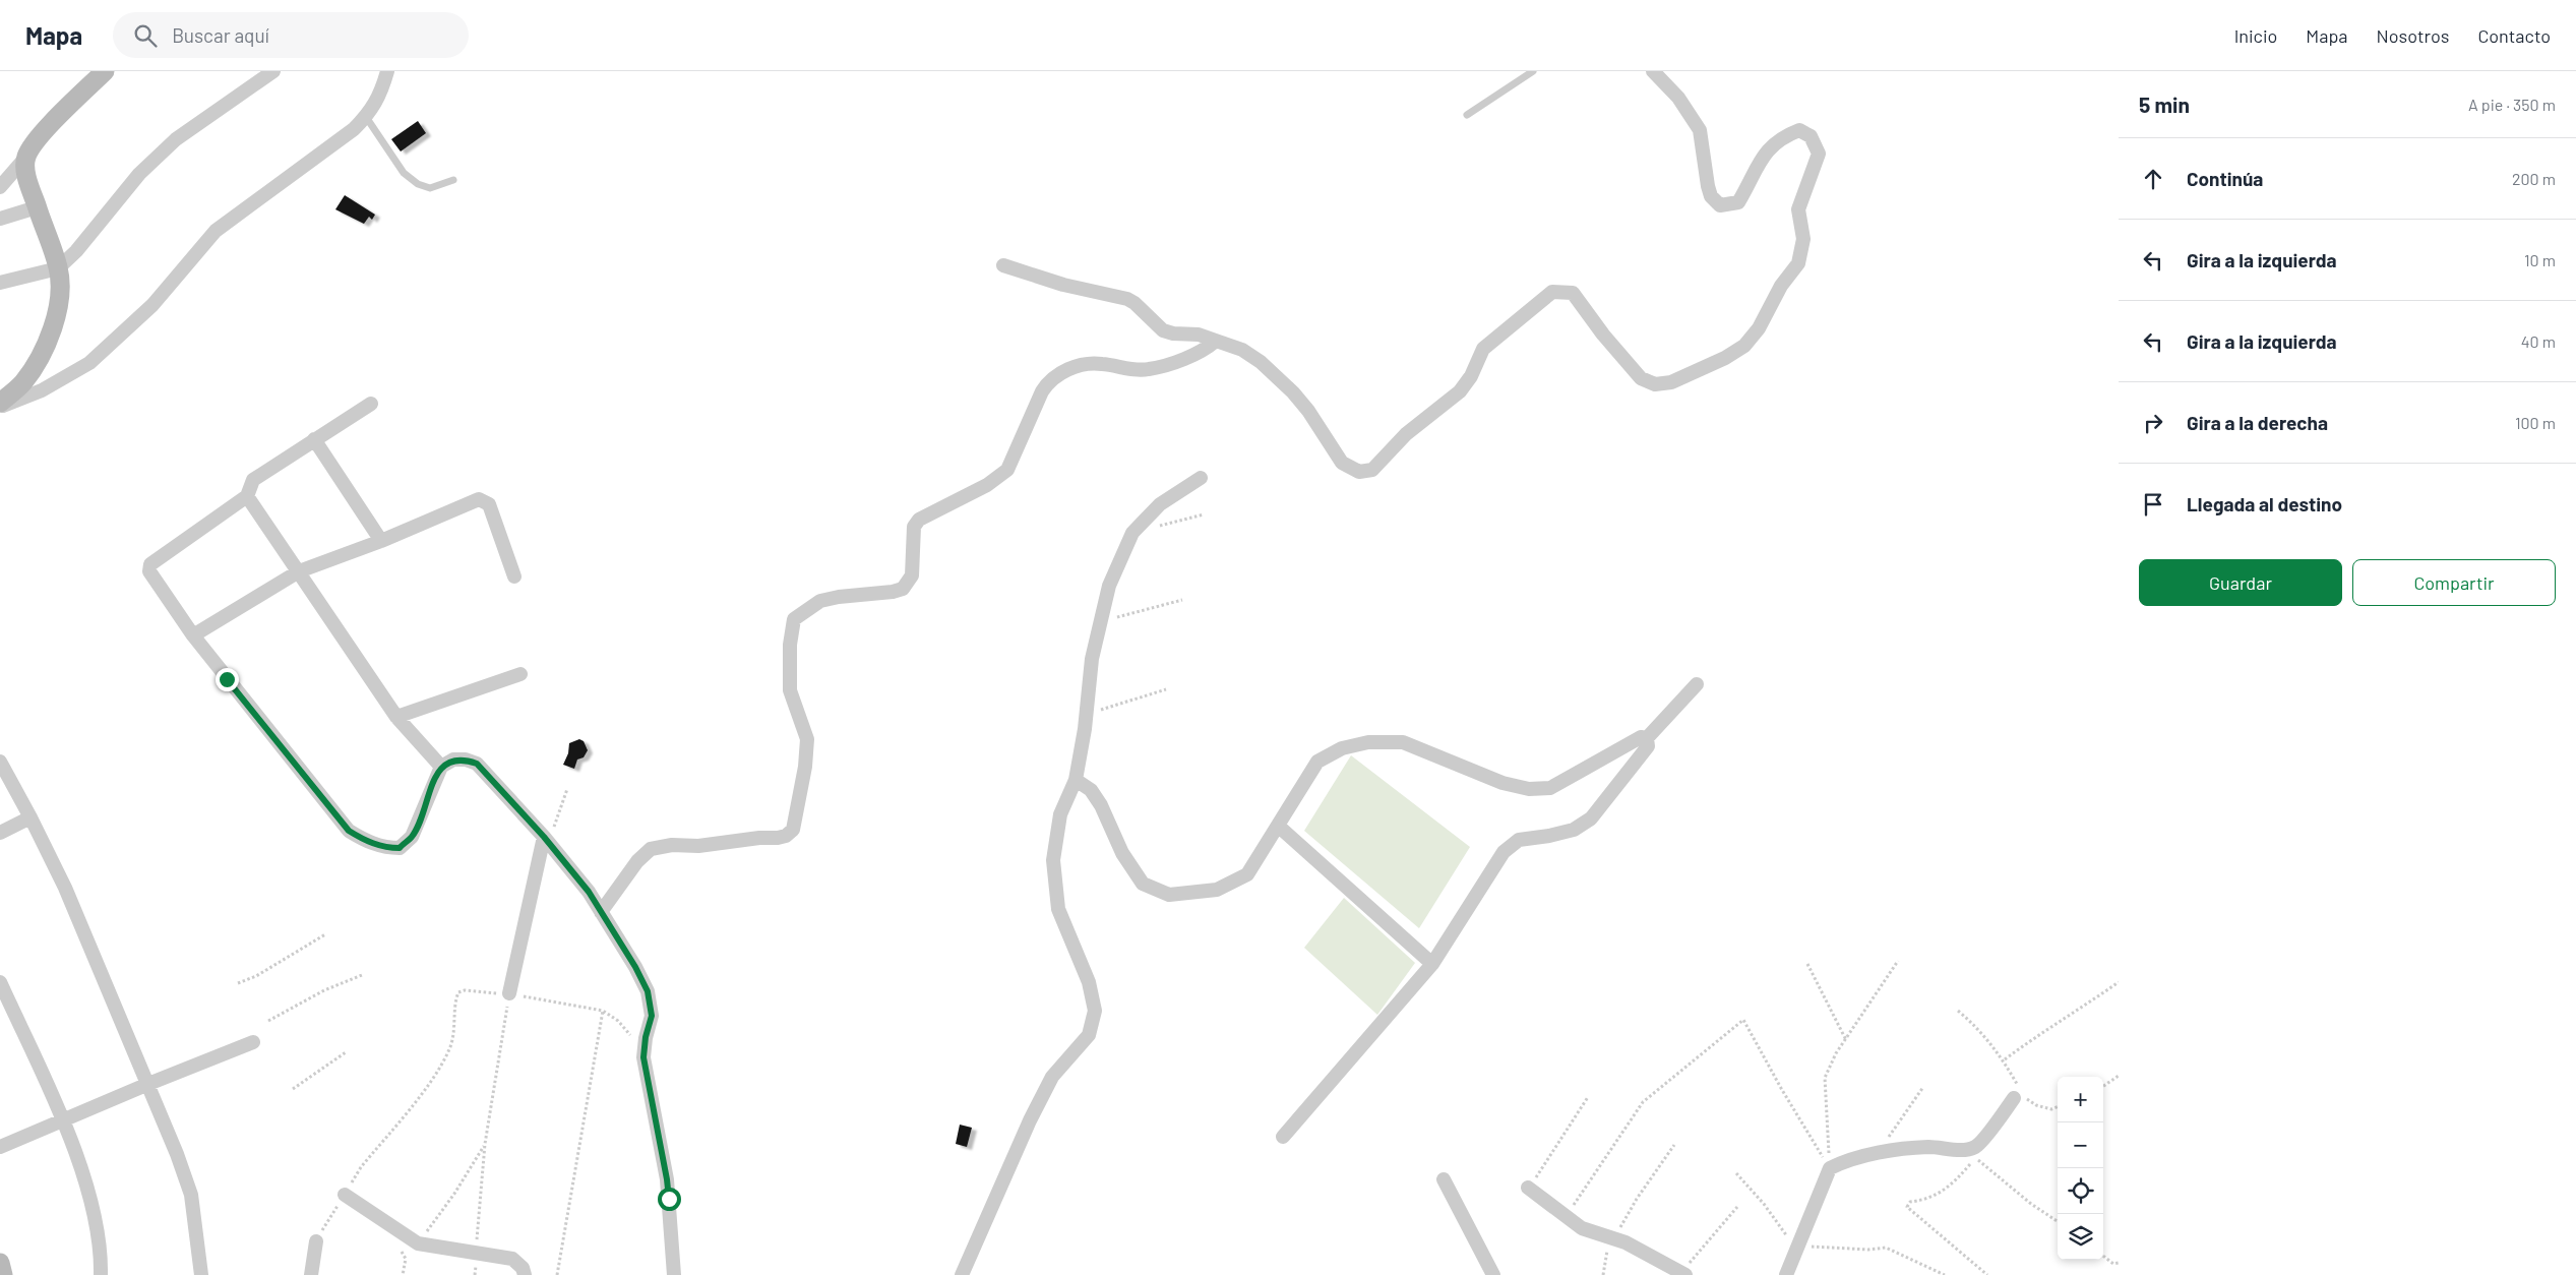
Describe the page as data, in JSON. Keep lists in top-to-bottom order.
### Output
{
  "page": {
    "header": "Mapa",
    "search": "Buscar aquí",
    "nav": [
      "Inicio",
      "Mapa",
      "Nosotros",
      "Contacto"
    ],
    "heading": ["5 min", "A pie · 350 m"],
    "list": [
      ["Continúa", "200 m"],
      ["Gira a la izquierda", "10 m"],
      ["Gira a la izquierda", "40 m"],
      ["Gira a la derecha", "100 m"],
      "Llegada al destino"
    ],
    "buttons": ["Guardar", "Compartir"],
    "map_buttons": ["+", "−"]
  }
}
